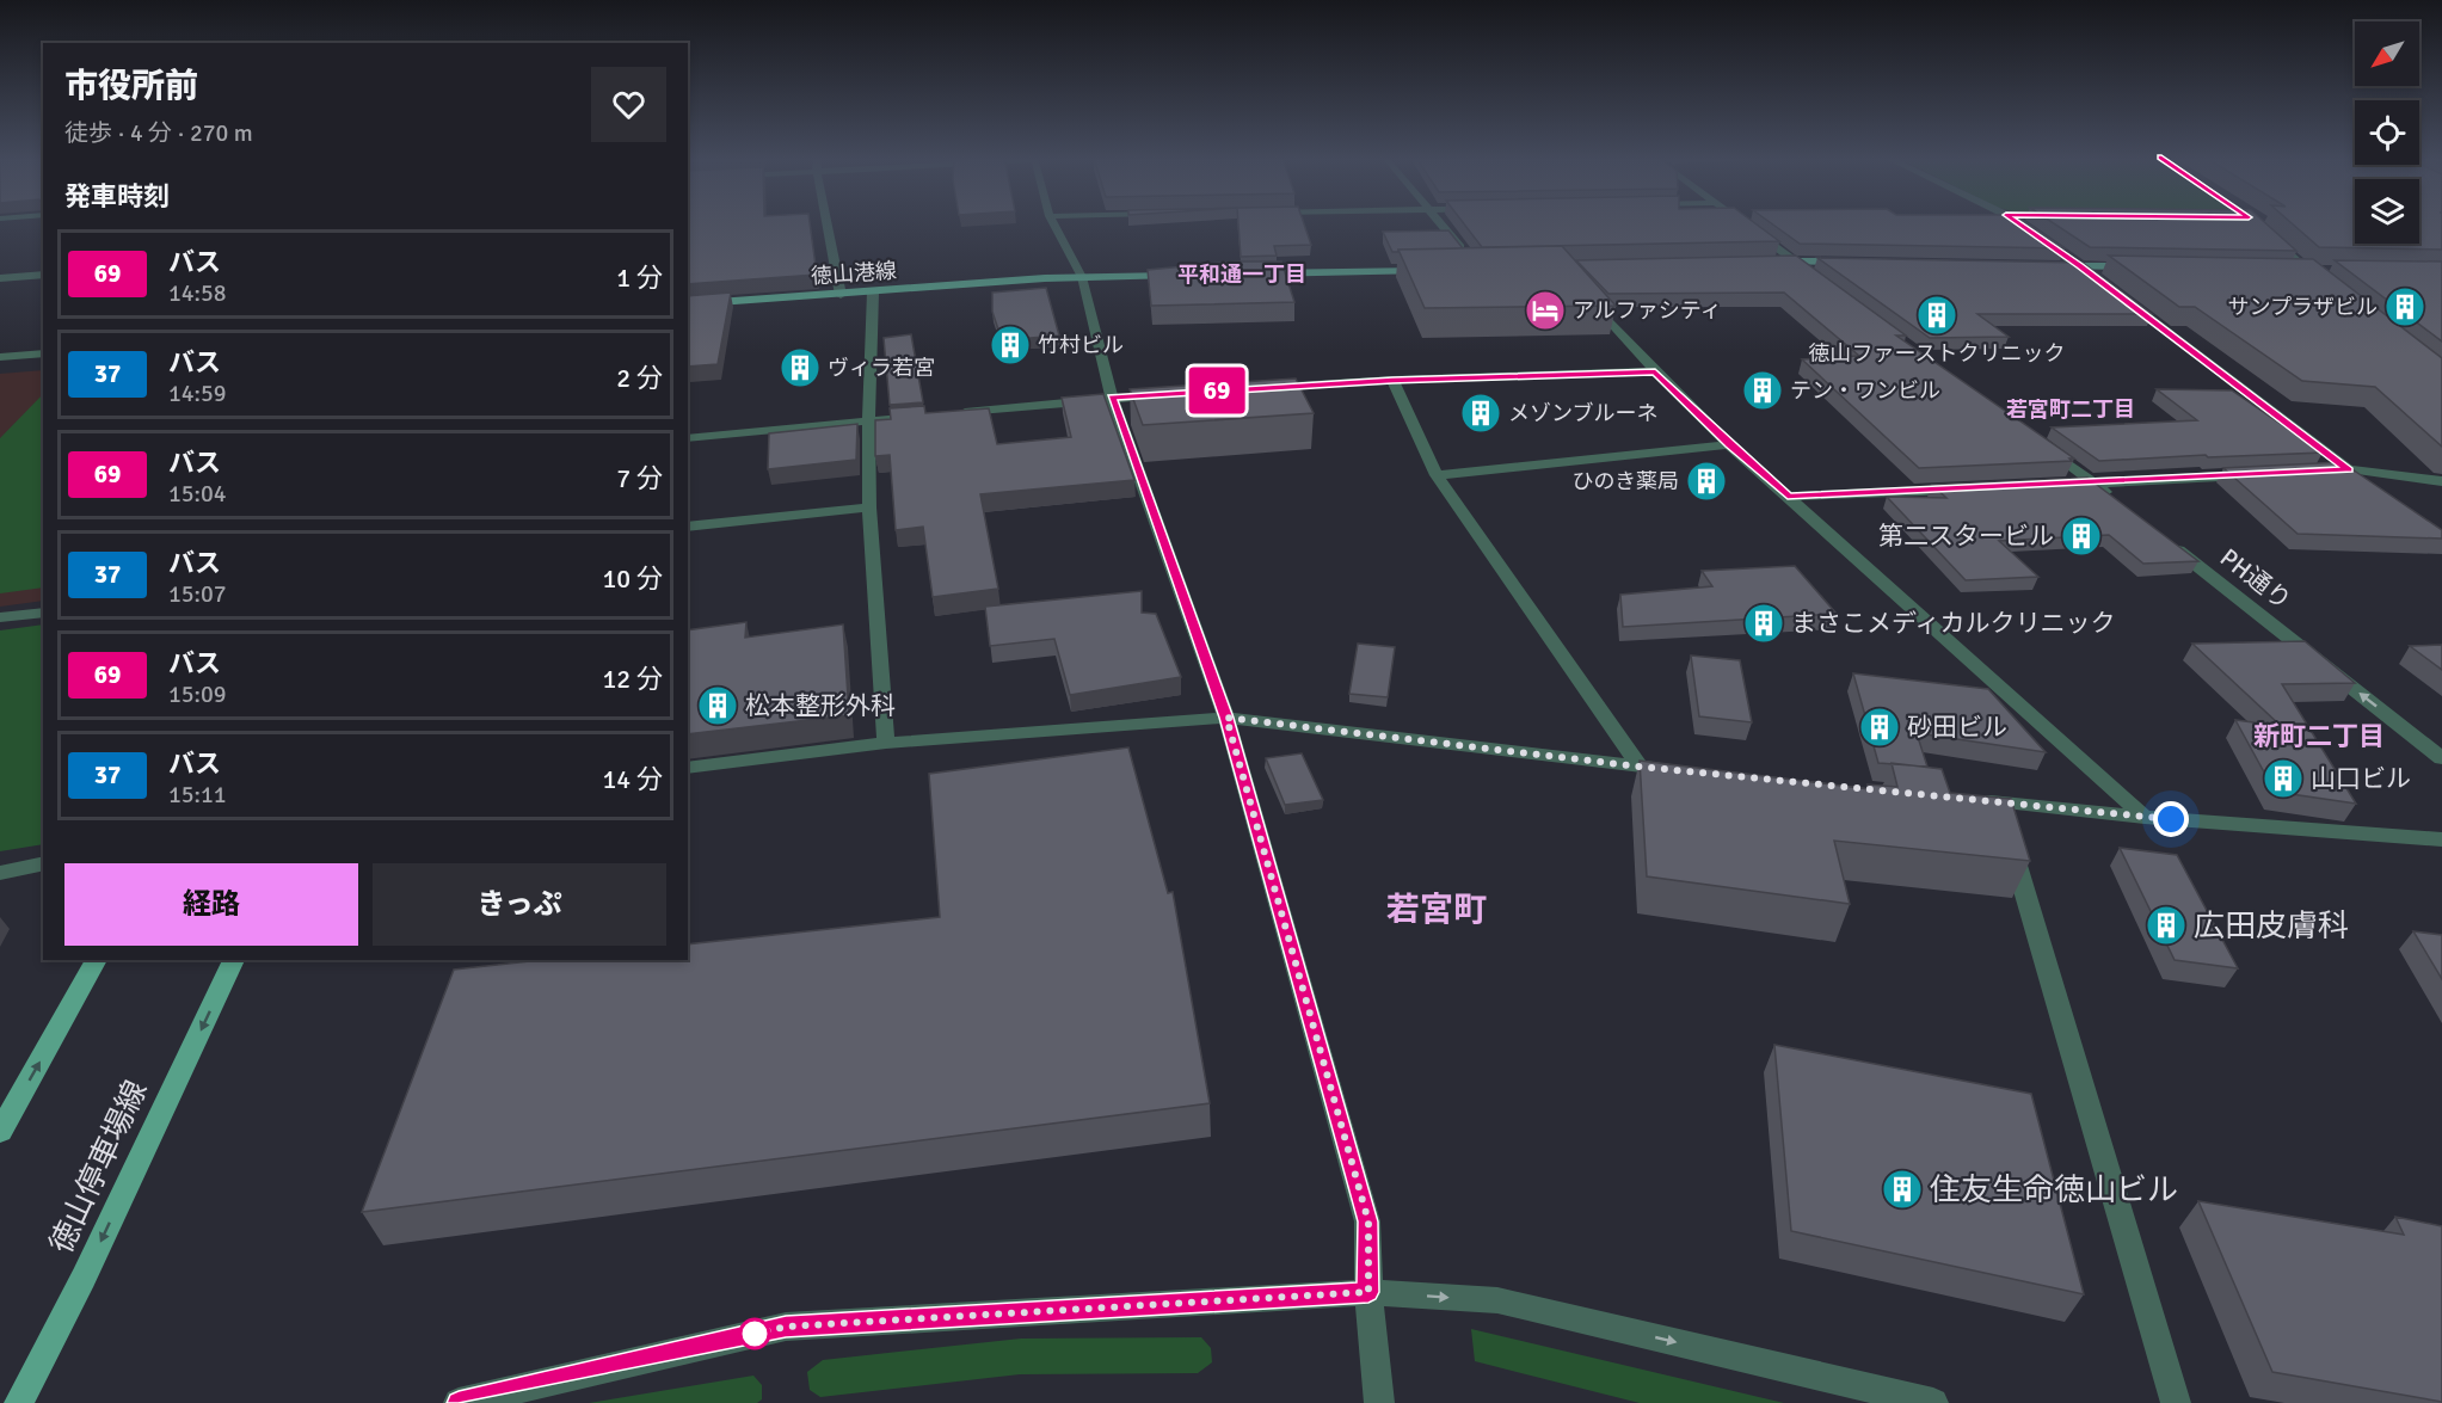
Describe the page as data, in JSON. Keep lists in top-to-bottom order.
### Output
{
  "streets": {
    "main road": ["徳山港線", "徳山停車場線"],
    "street": ["PH通り"]
  },
  "one_way": ["PH通り"],
  "districts": [
    "平和通一丁目",
    "若宮町二丁目",
    "新町二丁目",
    "若宮町"
  ],
  "places": {
    "building": [
      "サンプラザビル",
      "徳山ファーストクリニック",
      "竹村ビル",
      "ヴィラ若宮",
      "テン・ワンビル",
      "メゾンブルーネ",
      "ひのき薬局",
      "第二スタービル",
      "まさこメディカルクリニック",
      "松本整形外科",
      "砂田ビル",
      "山口ビル",
      "広田皮膚科",
      "住友生命徳山ビル"
    ],
    "hotel": ["アルファシティ"]
  },
  "lines": ["bus line 69"],
  "north": "bottom left",
  "page": {
    "on_map": "69",
    "heading": [
      ["市役所前", "徒歩 · 4 分 · 270 m"],
      "発車時刻"
    ],
    "list": [
      {
        "mark": "69",
        "name": "バス",
        "note": "14:58",
        "value": "1 分"
      },
      {
        "mark": "37",
        "name": "バス",
        "note": "14:59",
        "value": "2 分"
      },
      {
        "mark": "69",
        "name": "バス",
        "note": "15:04",
        "value": "7 分"
      },
      {
        "mark": "37",
        "name": "バス",
        "note": "15:07",
        "value": "10 分"
      },
      {
        "mark": "69",
        "name": "バス",
        "note": "15:09",
        "value": "12 分"
      },
      {
        "mark": "37",
        "name": "バス",
        "note": "15:11",
        "value": "14 分"
      }
    ],
    "buttons": ["経路", "きっぷ"]
  }
}
